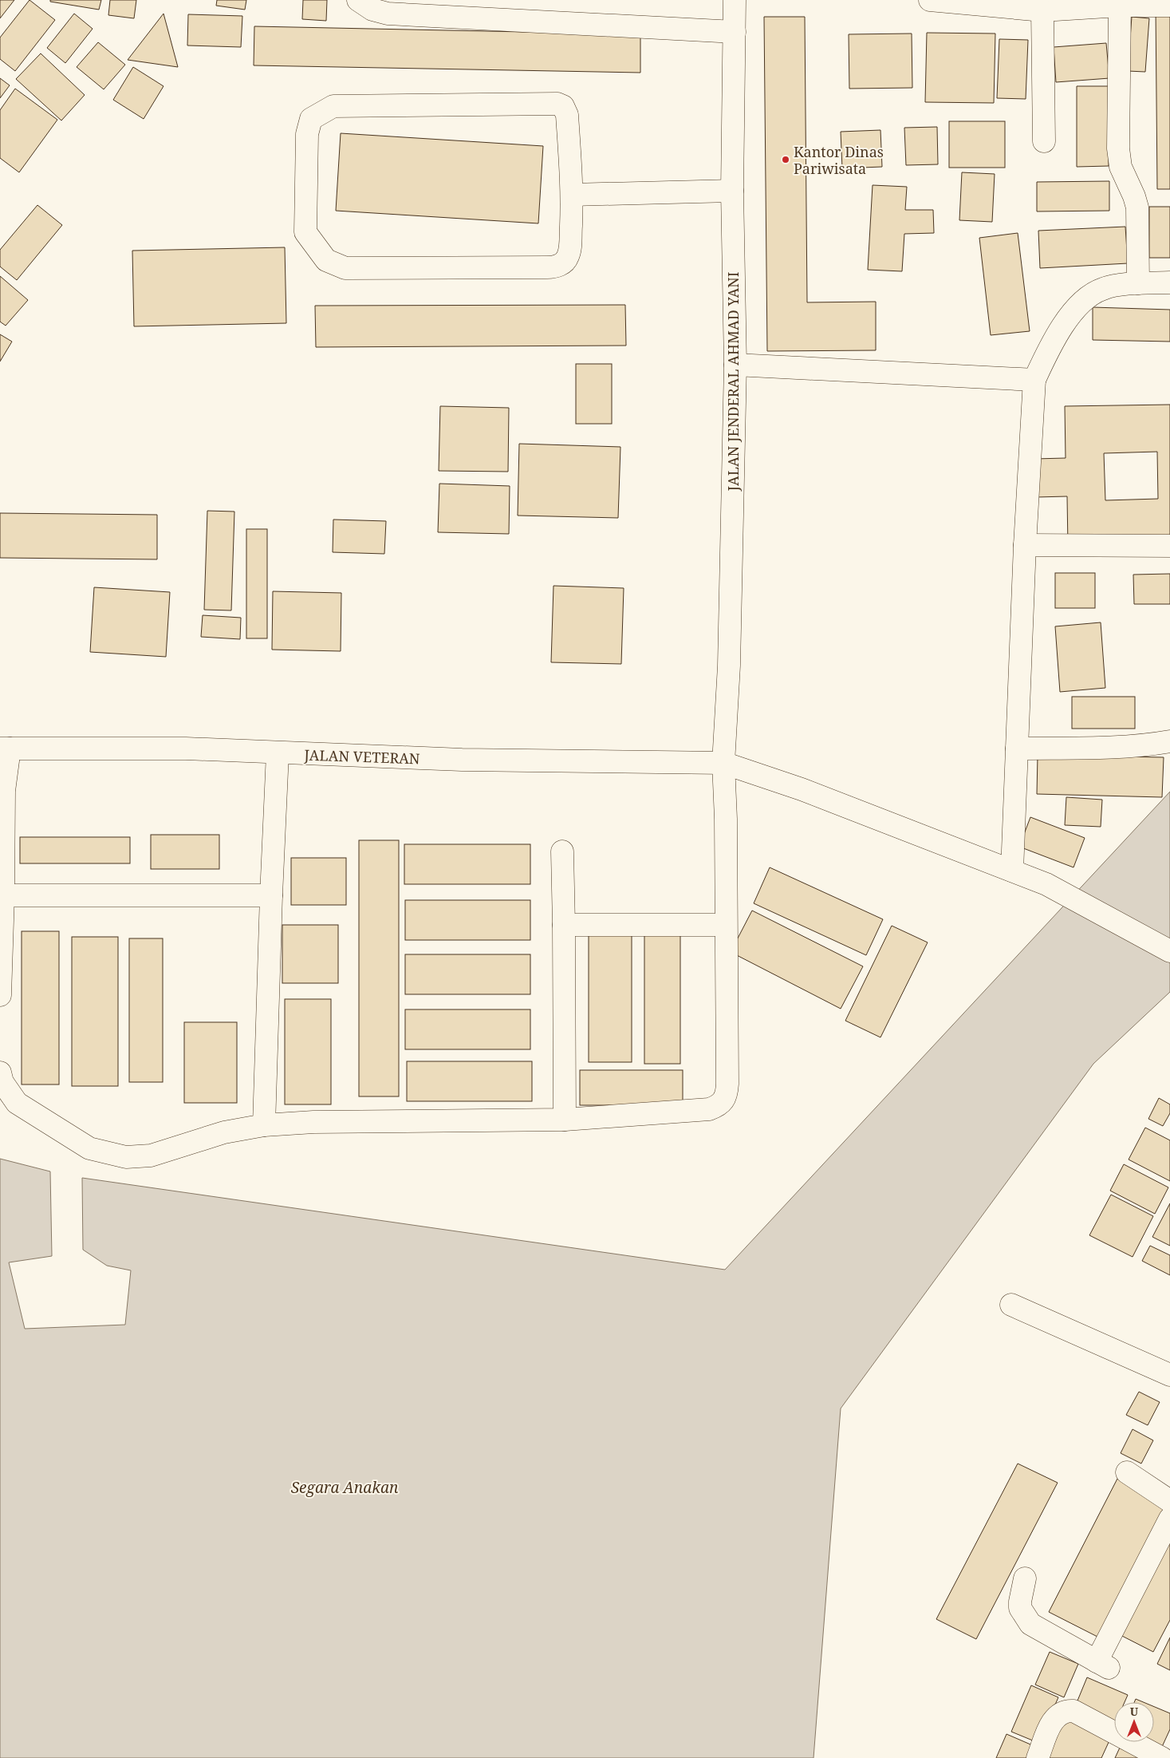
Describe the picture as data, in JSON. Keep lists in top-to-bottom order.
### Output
{
  "streets": {
    "street": ["JALAN JENDERAL AHMAD YANI", "JALAN VETERAN"]
  },
  "crossings": [
    ["JALAN JENDERAL AHMAD YANI", "JALAN VETERAN"]
  ],
  "water": ["Segara Anakan"],
  "places": ["Kantor Dinas Pariwisata"],
  "north": "top"
}
